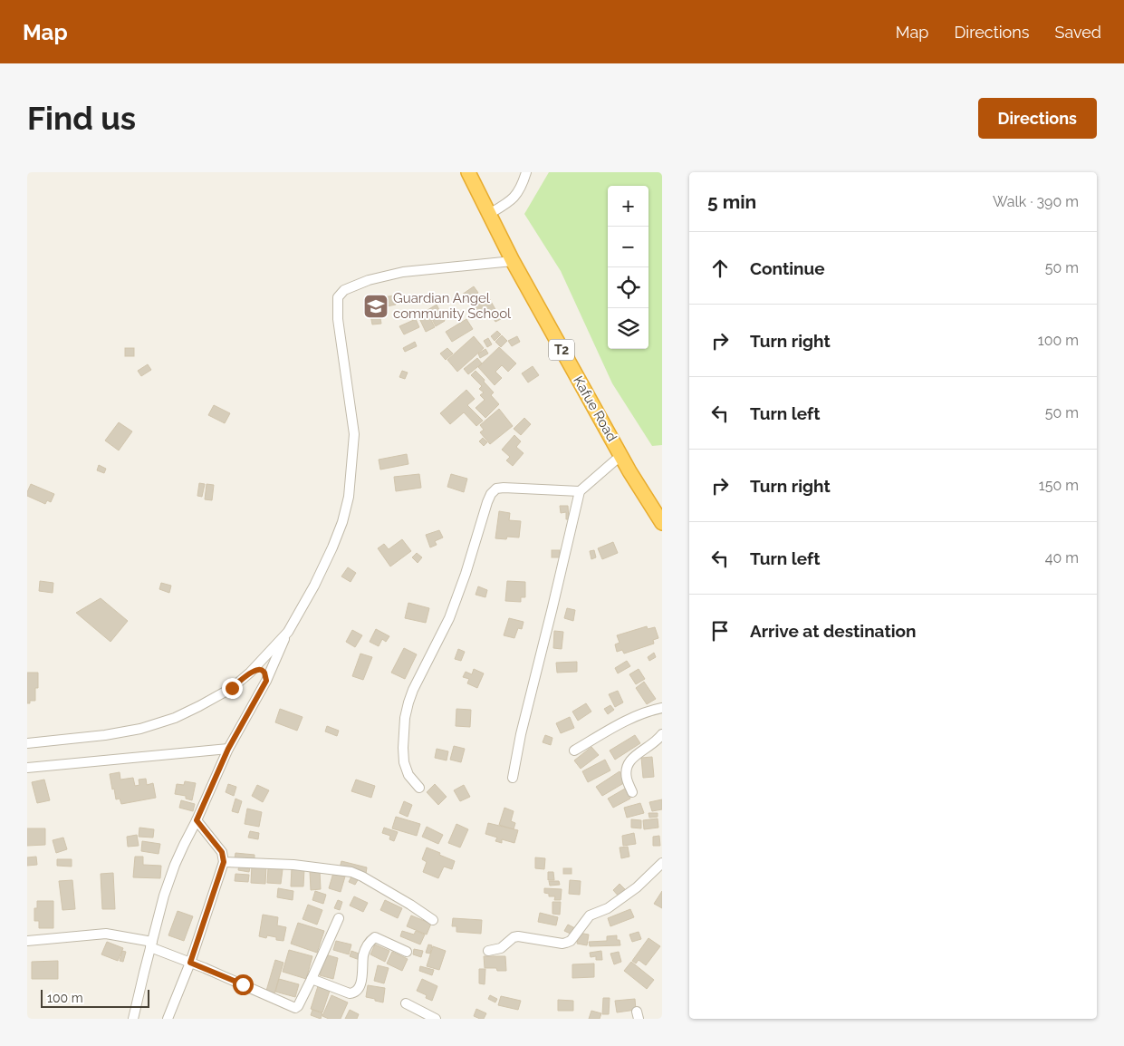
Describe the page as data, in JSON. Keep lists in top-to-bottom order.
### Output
{
  "streets": {
    "highway": ["T2", "Kafue Road"]
  },
  "places": {
    "school or university": ["Guardian Angel community School"]
  },
  "scale_bar": "100 m",
  "page": {
    "header": "Map",
    "nav": ["Map", "Directions", "Saved"],
    "buttons": "Directions",
    "title": "Find us",
    "heading": ["5 min", "Walk · 390 m"],
    "map_buttons": ["+", "−"],
    "list": [
      ["Continue", "50 m"],
      ["Turn right", "100 m"],
      ["Turn left", "50 m"],
      ["Turn right", "150 m"],
      ["Turn left", "40 m"],
      "Arrive at destination"
    ],
    "scale": "100 m"
  }
}
